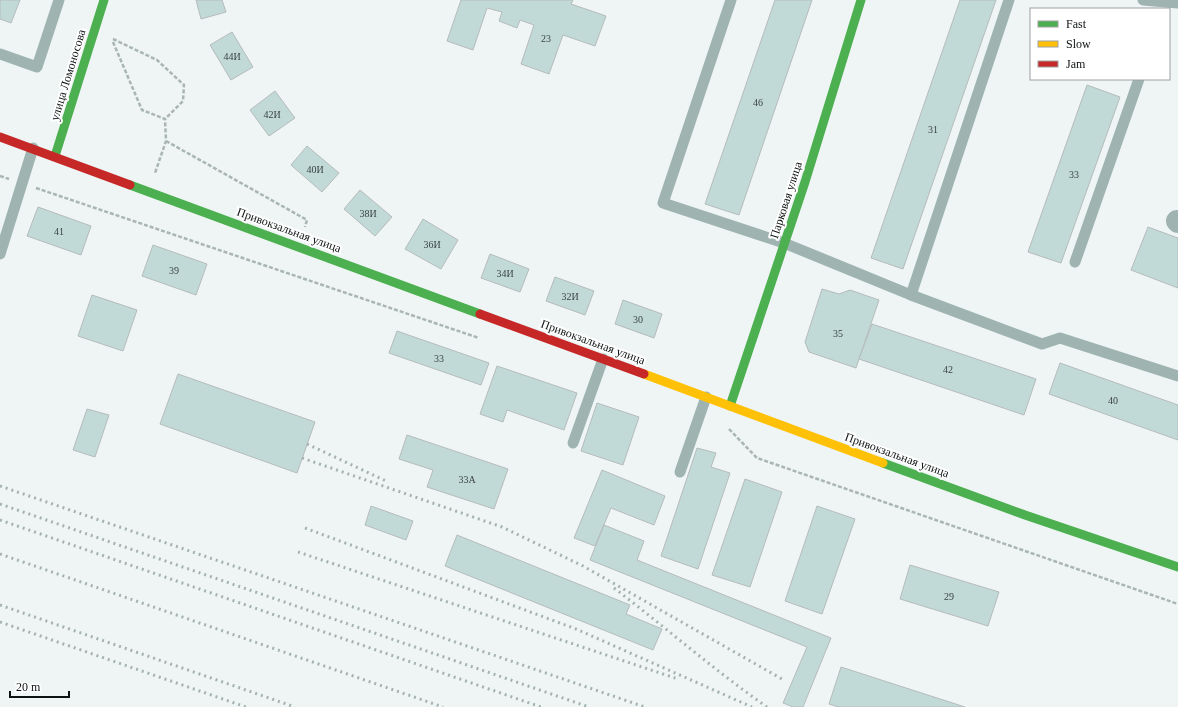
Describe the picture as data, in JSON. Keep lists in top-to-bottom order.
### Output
{
  "streets": {
    "street": ["улица Ломоносова", "Парковая улица", "Привокзальная улица"]
  },
  "crossings": [
    ["улица Ломоносова", "Привокзальная улица"],
    ["Парковая улица", "Привокзальная улица"]
  ],
  "house_numbers": [
    "23",
    "44И",
    "46",
    "42И",
    "31",
    "40И",
    "33",
    "38И",
    "41",
    "36И",
    "39",
    "34И",
    "32И",
    "30",
    "35",
    "33",
    "42",
    "40",
    "33А",
    "29"
  ],
  "legend": ["Fast", "Slow", "Jam"],
  "scale_bar": "20 m"
}
